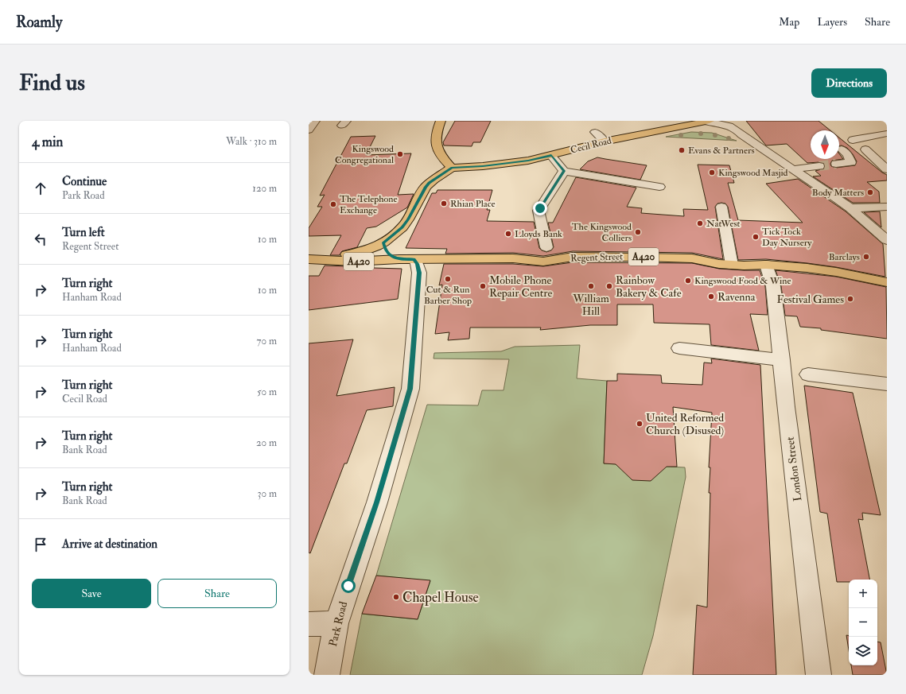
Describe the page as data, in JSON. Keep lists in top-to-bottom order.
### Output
{
  "streets": {
    "main road": ["Cecil Road", "A420", "Regent Street"],
    "street": ["London Street", "Park Road"]
  },
  "crossings": [
    ["Cecil Road", "A420"],
    ["A420", "Regent Street"],
    ["A420", "Park Road"],
    ["Regent Street", "London Street"],
    ["Regent Street", "Park Road"]
  ],
  "places": [
    "Evans & Partners",
    "Kingswood Congregational",
    "Kingswood Masjid",
    "Body Matters",
    "Rhian Place",
    "The Telephone Exchange",
    "NatWest",
    "The Kingswood Colliers",
    "Lloyds Bank",
    "Tick Tock Day Nursery",
    "Barclays",
    "Cut & Run Barber Shop",
    "Kingswood Food & Wine",
    "Mobile Phone Repair Centre",
    "William Hill",
    "Rainbow Bakery & Cafe",
    "Ravenna",
    "Festival Games",
    "United Reformed Church (Disused)",
    "Chapel House"
  ],
  "north": "bottom",
  "page": {
    "header": "Roamly",
    "nav": ["Map", "Layers", "Share"],
    "buttons": [
      "Directions",
      ["Save", "Share"]
    ],
    "title": "Find us",
    "heading": ["4 min", "Walk · 310 m"],
    "list": [
      ["Continue", "Park Road", "120 m"],
      ["Turn left", "Regent Street", "10 m"],
      ["Turn right", "Hanham Road", "10 m"],
      ["Turn right", "Hanham Road", "70 m"],
      ["Turn right", "Cecil Road", "50 m"],
      ["Turn right", "Bank Road", "20 m"],
      ["Turn right", "Bank Road", "30 m"],
      "Arrive at destination"
    ],
    "map_buttons": ["+", "−"]
  }
}
